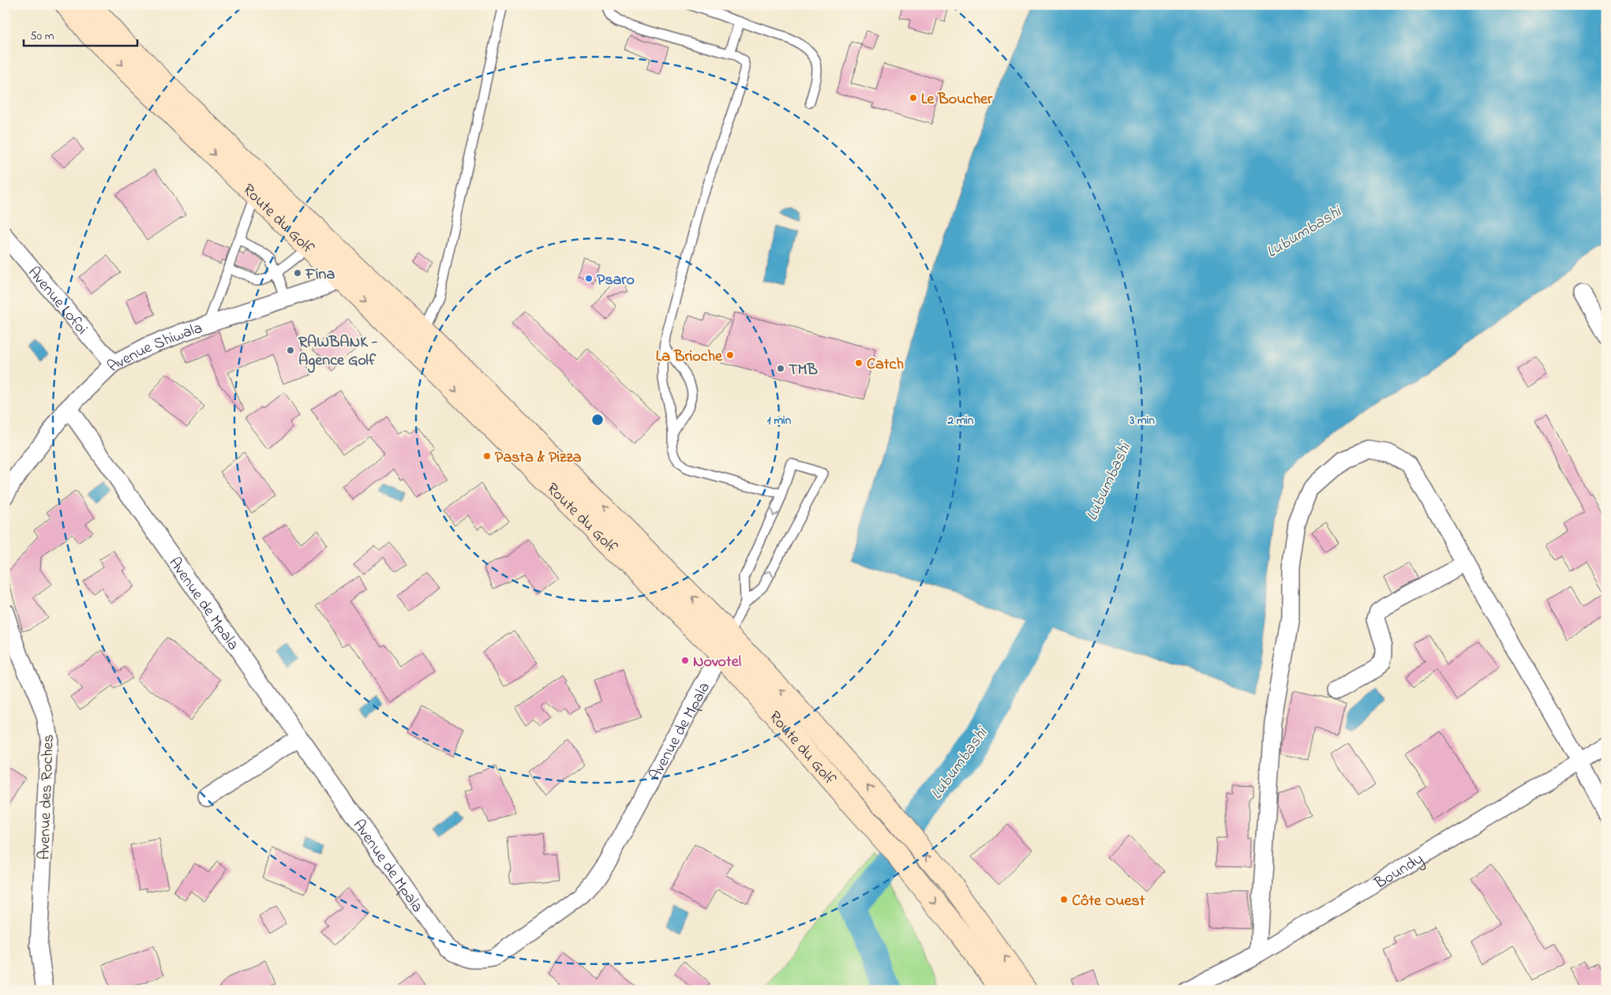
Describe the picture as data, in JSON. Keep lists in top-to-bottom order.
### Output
{
  "streets": {
    "main road": ["Route du Golf"],
    "street": [
      "Avenue Lofoi",
      "Avenue Shiwala",
      "Avenue de Mpala",
      "Avenue des Roches",
      "Boundy"
    ]
  },
  "crossings": [
    ["Route du Golf", "Avenue Shiwala"],
    ["Route du Golf", "Avenue de Mpala"],
    ["Avenue Lofoi", "Avenue Shiwala"],
    ["Avenue Shiwala", "Avenue de Mpala"]
  ],
  "water": ["Lubumbashi"],
  "places": [
    "Le Boucher",
    "Fina",
    "Psaro",
    "RAWBANK - Agence Golf",
    "La Brioche",
    "Catch",
    "TMB",
    "Pasta & Pizza",
    "Novotel",
    "Côte Ouest"
  ],
  "scale_bar": "50 m",
  "rings": ["1 min", "2 min", "3 min"]
}
